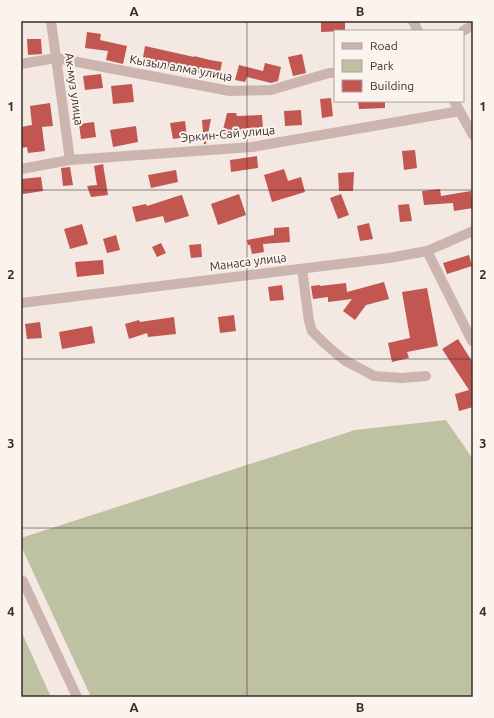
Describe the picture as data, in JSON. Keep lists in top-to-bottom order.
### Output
{
  "streets": {
    "street": [
      "Кызыл алма улица",
      "Ак-муз улица",
      "Эркин-Сай улица",
      "Манаса улица"
    ]
  },
  "crossings": [
    ["Кызыл алма улица", "Ак-муз улица"],
    ["Ак-муз улица", "Эркин-Сай улица"]
  ],
  "legend": ["Road", "Park", "Building"],
  "grid": {
    "columns": ["A", "B"],
    "rows": [
      "1",
      "2",
      "3",
      "4"
    ]
  }
}
